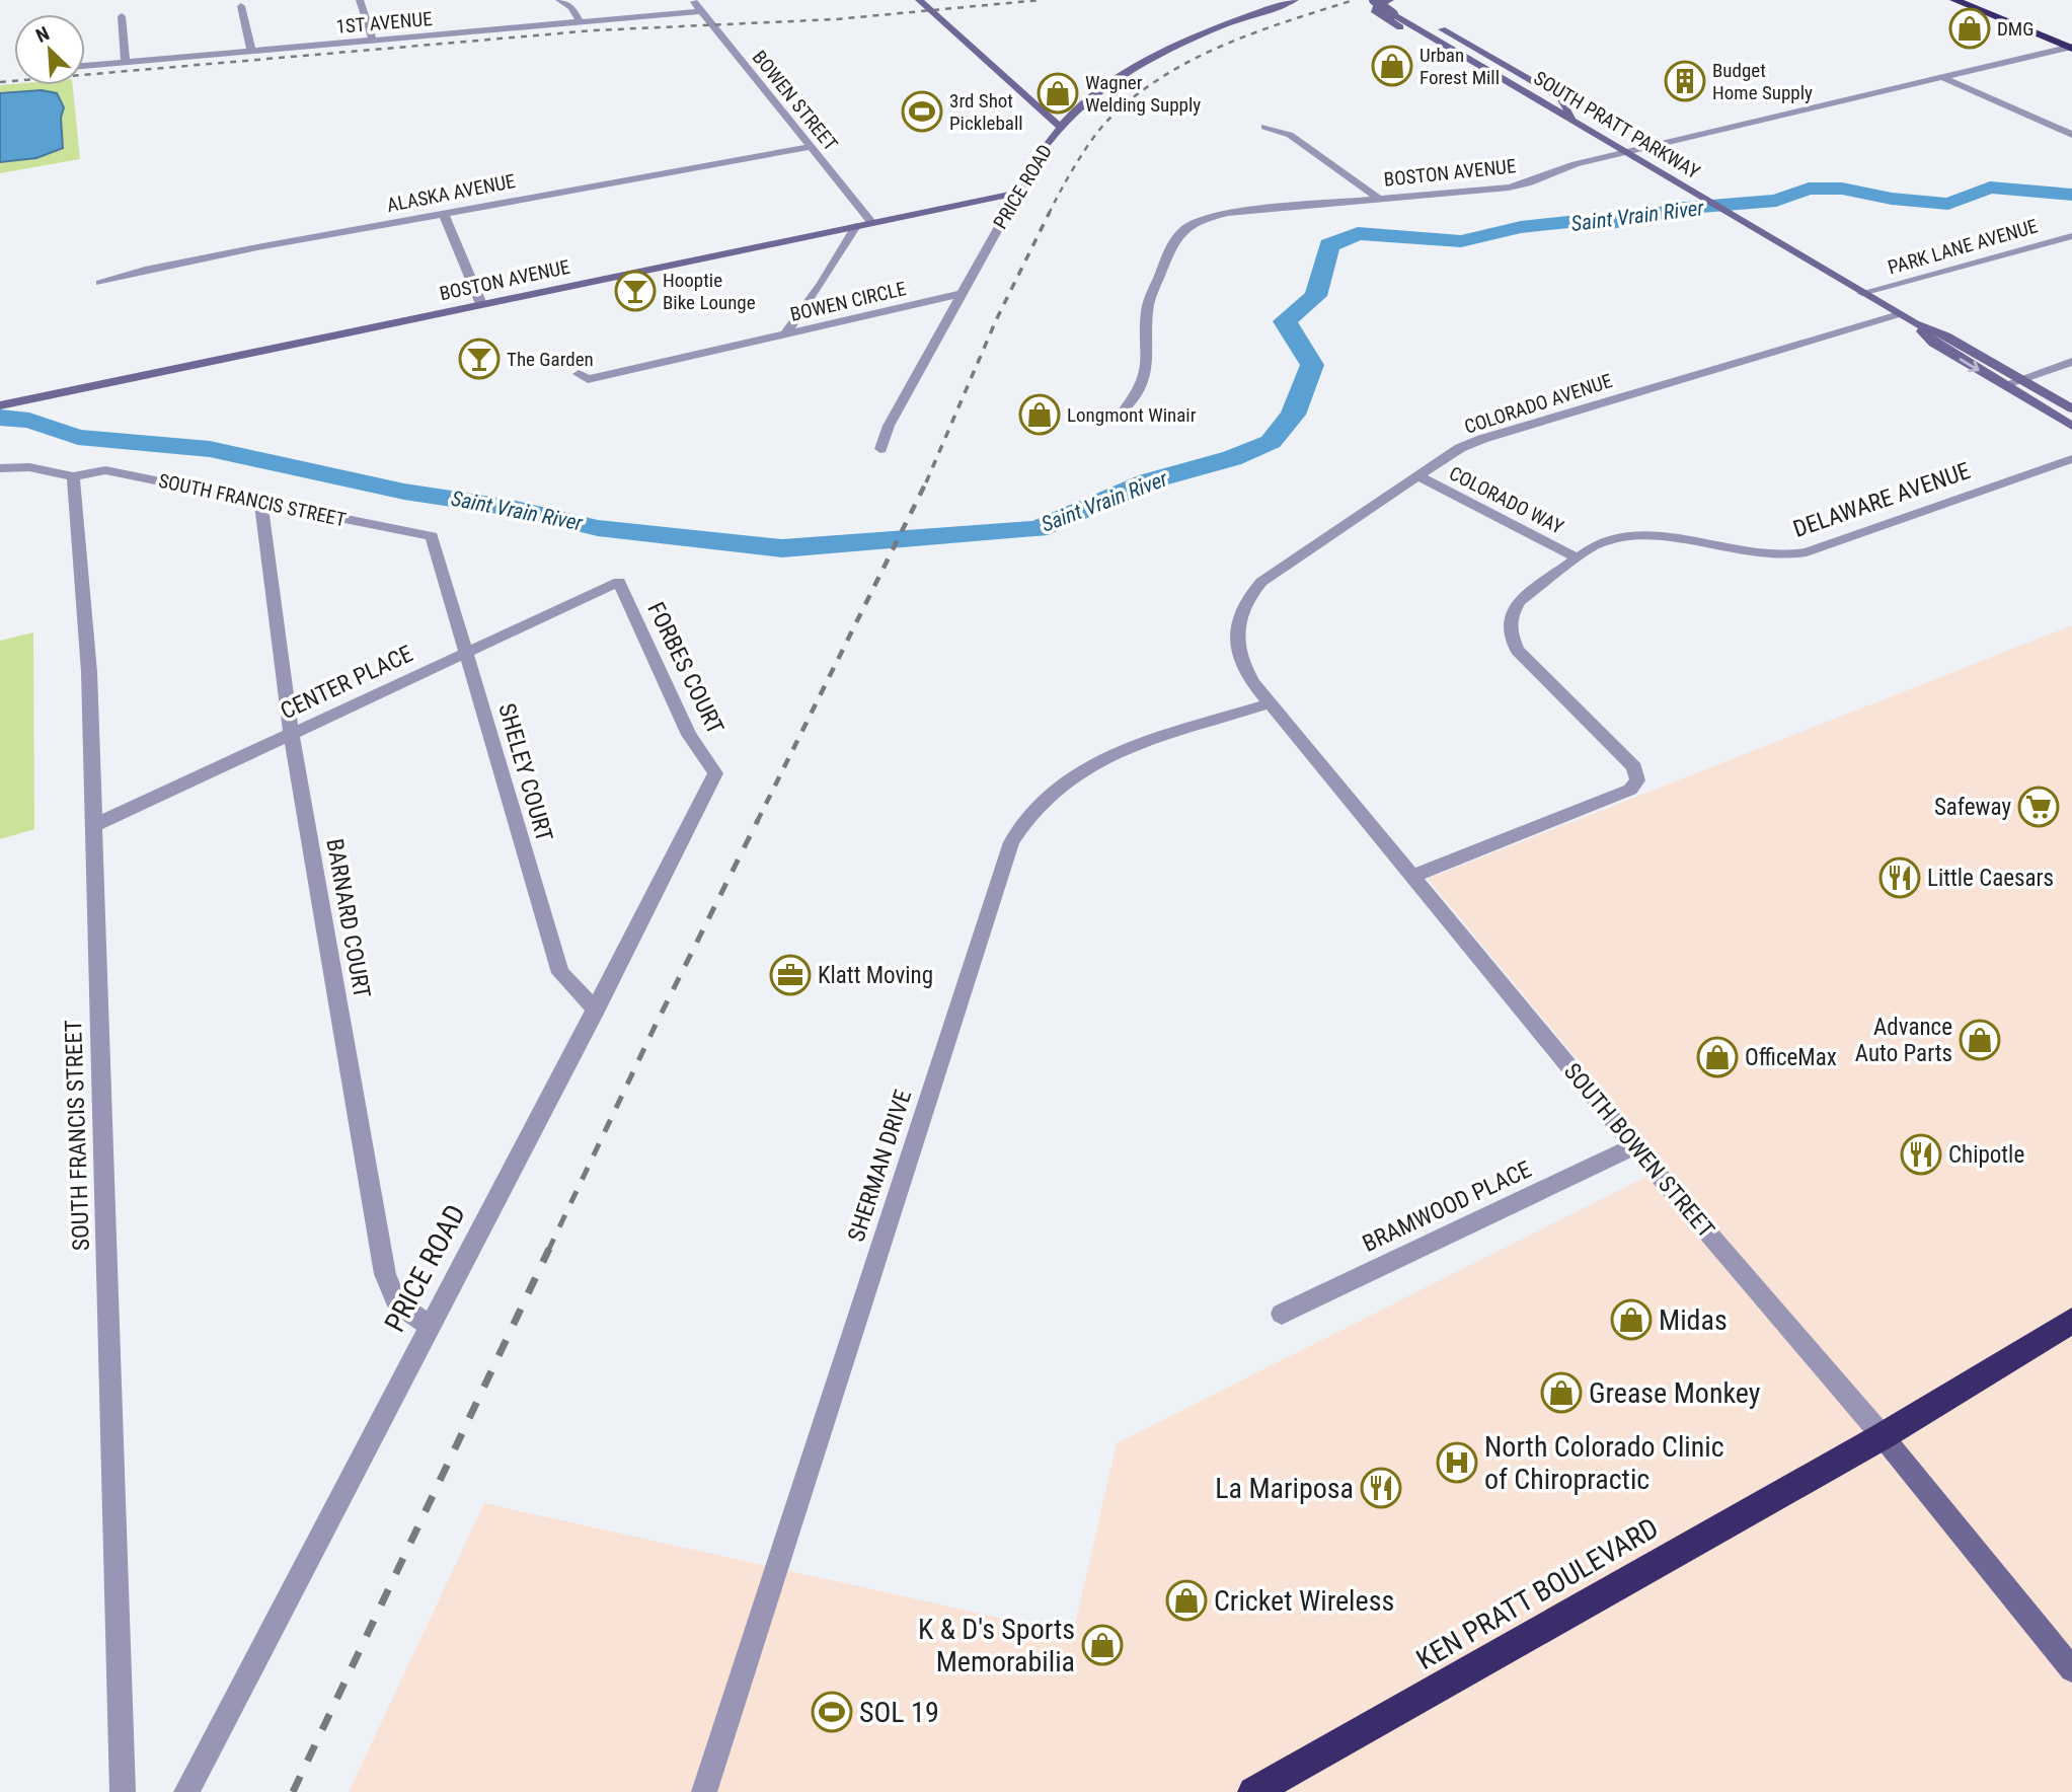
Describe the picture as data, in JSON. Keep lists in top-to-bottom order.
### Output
{
  "streets": {
    "highway": ["KEN PRATT BOULEVARD"],
    "street": [
      "1ST AVENUE",
      "BOWEN STREET",
      "SOUTH PRATT PARKWAY",
      "BOSTON AVENUE",
      "PRICE ROAD",
      "ALASKA AVENUE",
      "PARK LANE AVENUE",
      "BOWEN CIRCLE",
      "COLORADO AVENUE",
      "SOUTH FRANCIS STREET",
      "COLORADO WAY",
      "DELAWARE AVENUE",
      "FORBES COURT",
      "CENTER PLACE",
      "SHELEY COURT",
      "BARNARD COURT",
      "SOUTH BOWEN STREET",
      "SHERMAN DRIVE",
      "BRAMWOOD PLACE"
    ]
  },
  "crossings": [
    ["1ST AVENUE", "BOWEN STREET"],
    ["BOWEN STREET", "BOSTON AVENUE"],
    ["BOWEN STREET", "ALASKA AVENUE"],
    ["SOUTH PRATT PARKWAY", "BOSTON AVENUE"],
    ["SOUTH PRATT PARKWAY", "PARK LANE AVENUE"],
    ["SOUTH PRATT PARKWAY", "COLORADO AVENUE"],
    ["BOSTON AVENUE", "PRICE ROAD"],
    ["PRICE ROAD", "BOWEN CIRCLE"],
    ["PRICE ROAD", "FORBES COURT"],
    ["PRICE ROAD", "SHELEY COURT"],
    ["PRICE ROAD", "BARNARD COURT"],
    ["COLORADO AVENUE", "COLORADO WAY"],
    ["COLORADO AVENUE", "SOUTH BOWEN STREET"],
    ["SOUTH FRANCIS STREET", "CENTER PLACE"],
    ["SOUTH FRANCIS STREET", "SHELEY COURT"],
    ["SOUTH FRANCIS STREET", "BARNARD COURT"],
    ["COLORADO WAY", "DELAWARE AVENUE"],
    ["DELAWARE AVENUE", "SOUTH BOWEN STREET"],
    ["FORBES COURT", "CENTER PLACE"],
    ["CENTER PLACE", "SHELEY COURT"],
    ["CENTER PLACE", "BARNARD COURT"],
    ["SOUTH BOWEN STREET", "SHERMAN DRIVE"],
    ["SOUTH BOWEN STREET", "BRAMWOOD PLACE"],
    ["SOUTH BOWEN STREET", "KEN PRATT BOULEVARD"]
  ],
  "water": ["Saint Vrain River"],
  "places": {
    "shop": [
      "DMG",
      "Urban Forest Mill",
      "Wagner Welding Supply",
      "Longmont Winair",
      "Advance Auto Parts",
      "OfficeMax",
      "Midas",
      "Grease Monkey",
      "Cricket Wireless",
      "K & D's Sports Memorabilia"
    ],
    "building": ["Budget Home Supply"],
    "sports": ["3rd Shot Pickleball", "SOL 19"],
    "bar": ["Hooptie Bike Lounge", "The Garden"],
    "supermarket": ["Safeway"],
    "restaurant": ["Little Caesars", "Chipotle", "La Mariposa"],
    "office": ["Klatt Moving"],
    "hospital": ["North Colorado Clinic of Chiropractic"]
  },
  "north": "top left"
}
